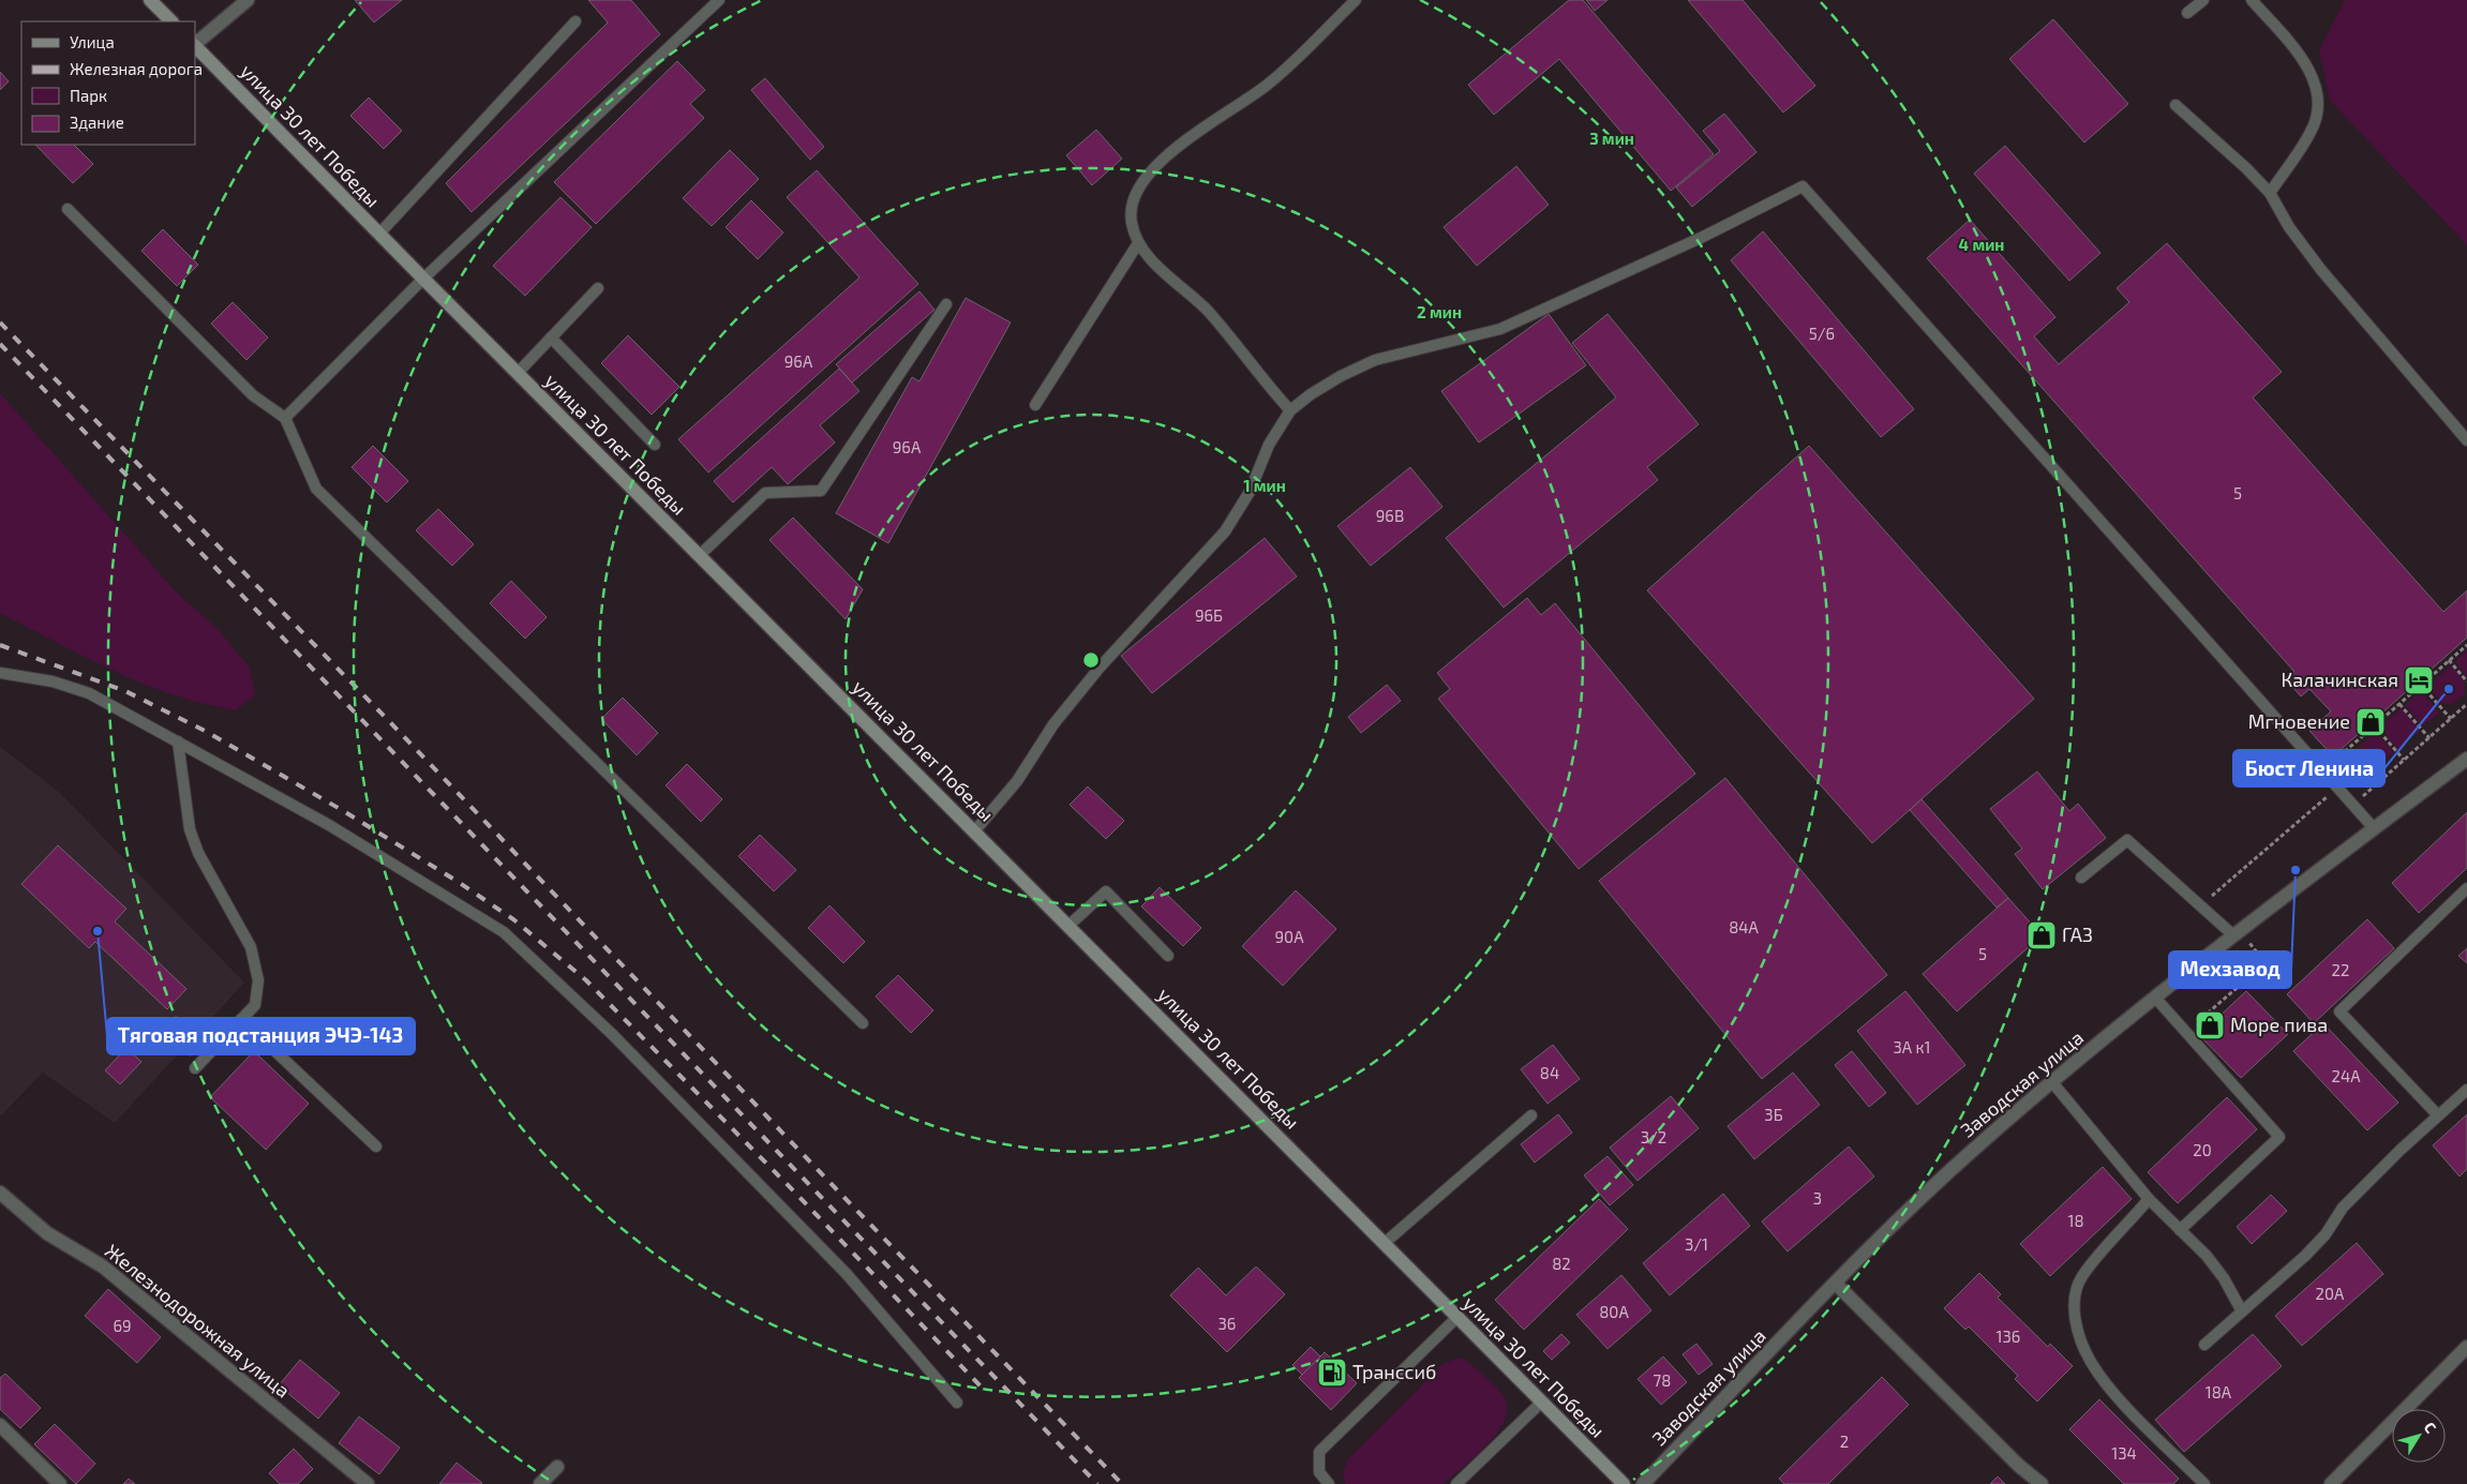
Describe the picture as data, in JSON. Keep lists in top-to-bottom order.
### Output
{
  "streets": {
    "main road": ["улица 30 лет Победы"],
    "street": ["Заводская улица", "Железнодорожная улица"]
  },
  "places": {
    "hotel": ["Калачинская"],
    "other": ["Бюст Ленина", "Мехзавод", "Тяговая подстанция ЭЧЭ-143"],
    "shop": ["Мгновение", "ГАЗ", "Море пива"],
    "fuel station": ["Транссиб"]
  },
  "house_numbers": [
    "5/6",
    "96А",
    "96А",
    "5",
    "96В",
    "96Б",
    "84А",
    "90А",
    "5",
    "22",
    "3А к1",
    "84",
    "24А",
    "3Б",
    "3/2",
    "20",
    "3",
    "18",
    "3/1",
    "82",
    "20А",
    "80А",
    "36",
    "69",
    "136",
    "78",
    "18А",
    "2",
    "134"
  ],
  "legend": [
    "Улица",
    "Железная дорога",
    "Парк",
    "Здание"
  ],
  "north": "top right",
  "rings": [
    "3 мин",
    "4 мин",
    "2 мин",
    "1 мин"
  ]
}
